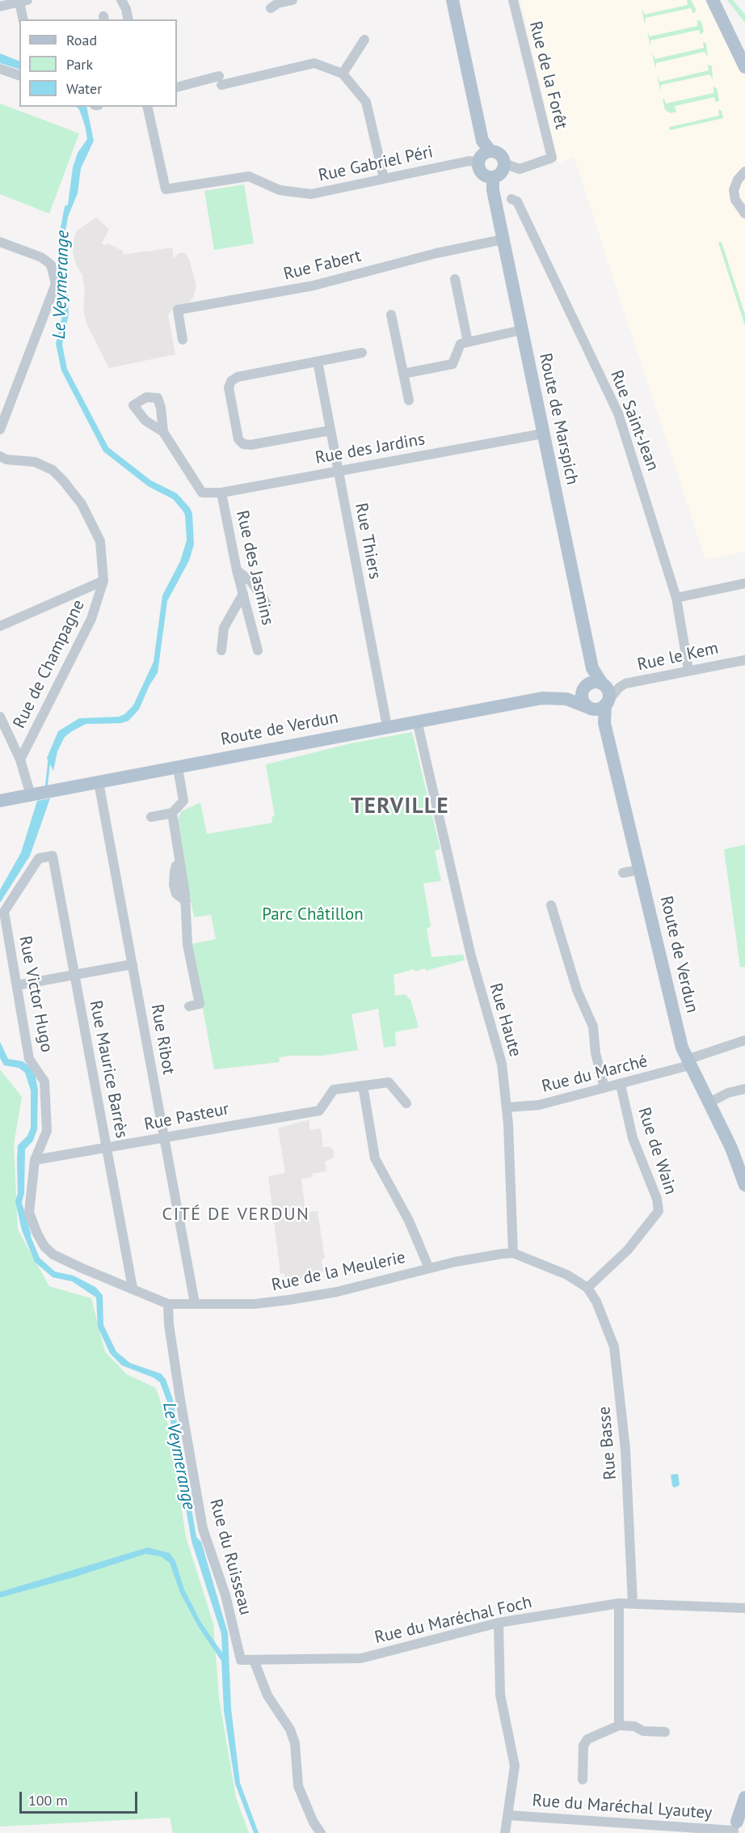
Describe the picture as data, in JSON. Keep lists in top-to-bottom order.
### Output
{
  "streets": {
    "main road": ["Route de Marspich", "Route de Verdun"],
    "street": [
      "Rue de la Forêt",
      "Rue Gabriel Péri",
      "Rue Fabert",
      "Rue Saint-Jean",
      "Rue des Jardins",
      "Rue Thiers",
      "Rue des Jasmins",
      "Rue le Kem",
      "Rue de Champagne",
      "Rue Victor Hugo",
      "Rue Haute",
      "Rue Ribot",
      "Rue Maurice Barrès",
      "Rue du Marché",
      "Rue Pasteur",
      "Rue de Wain",
      "Rue de la Meulerie",
      "Rue Basse",
      "Rue du Ruisseau",
      "Rue du Maréchal Foch",
      "Rue du Maréchal Lyautey"
    ]
  },
  "crossings": [
    ["Rue de la Forêt", "Rue Gabriel Péri"],
    ["Rue de la Forêt", "Route de Marspich"],
    ["Rue Gabriel Péri", "Route de Marspich"],
    ["Rue Fabert", "Route de Marspich"],
    ["Route de Marspich", "Rue des Jardins"],
    ["Route de Marspich", "Rue le Kem"],
    ["Route de Marspich", "Route de Verdun"],
    ["Rue Saint-Jean", "Rue le Kem"],
    ["Rue des Jardins", "Rue Thiers"],
    ["Rue des Jardins", "Rue des Jasmins"],
    ["Rue Thiers", "Route de Verdun"],
    ["Rue le Kem", "Route de Verdun"],
    ["Route de Verdun", "Rue Haute"],
    ["Route de Verdun", "Rue Ribot"],
    ["Route de Verdun", "Rue du Marché"],
    ["Rue Victor Hugo", "Rue Maurice Barrès"],
    ["Rue Victor Hugo", "Rue Pasteur"],
    ["Rue Victor Hugo", "Rue de la Meulerie"],
    ["Rue Victor Hugo", "Rue du Ruisseau"],
    ["Rue Haute", "Rue du Marché"],
    ["Rue Haute", "Rue de la Meulerie"],
    ["Rue Ribot", "Rue Pasteur"],
    ["Rue Ribot", "Rue de la Meulerie"],
    ["Rue Maurice Barrès", "Rue Pasteur"],
    ["Rue du Marché", "Rue de Wain"],
    ["Rue de Wain", "Rue Basse"],
    ["Rue de la Meulerie", "Rue du Ruisseau"],
    ["Rue Basse", "Rue du Maréchal Foch"],
    ["Rue du Ruisseau", "Rue du Maréchal Foch"],
    ["Rue du Maréchal Foch", "Rue du Maréchal Lyautey"]
  ],
  "districts": ["TERVILLE", "CITÉ DE VERDUN"],
  "water": ["Le Veymerange"],
  "parks": ["Parc Châtillon"],
  "legend": ["Road", "Park", "Water"],
  "scale_bar": "100 m"
}
